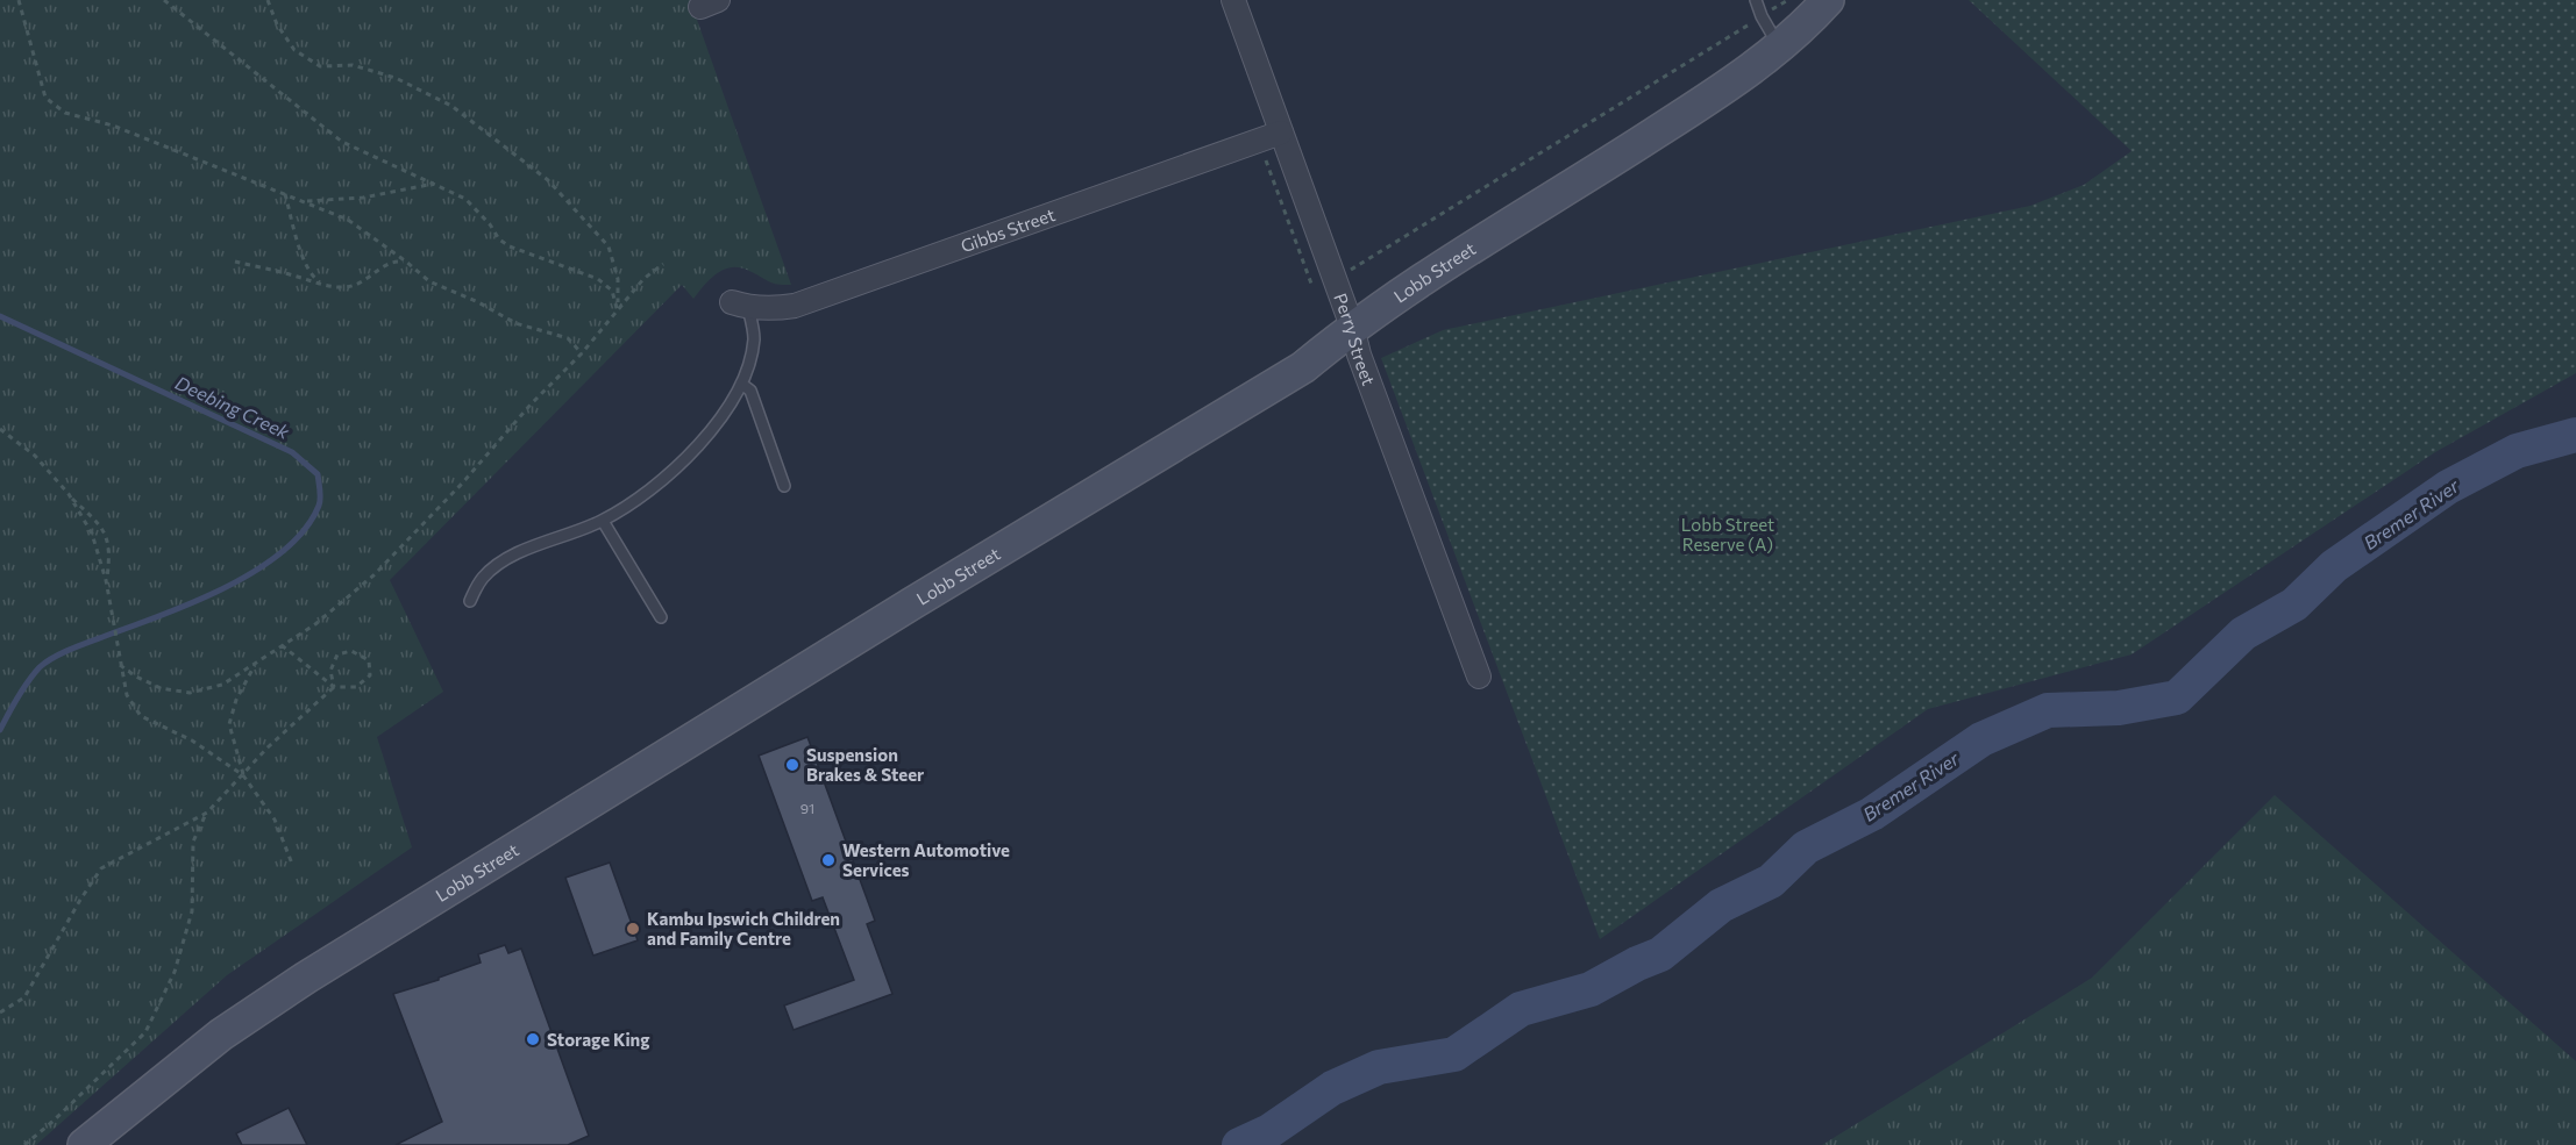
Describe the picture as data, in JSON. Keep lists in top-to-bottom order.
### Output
{
  "streets": {
    "main road": ["Lobb Street"],
    "street": ["Gibbs Street", "Perry Street"]
  },
  "crossings": [
    ["Gibbs Street", "Perry Street"],
    ["Lobb Street", "Perry Street"]
  ],
  "water": ["Deebing Creek", "Bremer River"],
  "parks": ["Lobb Street Reserve (A)"],
  "places": [
    "Suspension Brakes & Steer",
    "Western Automotive Services",
    "Kambu Ipswich Children and Family Centre",
    "Storage King"
  ],
  "house_numbers": ["91"]
}
